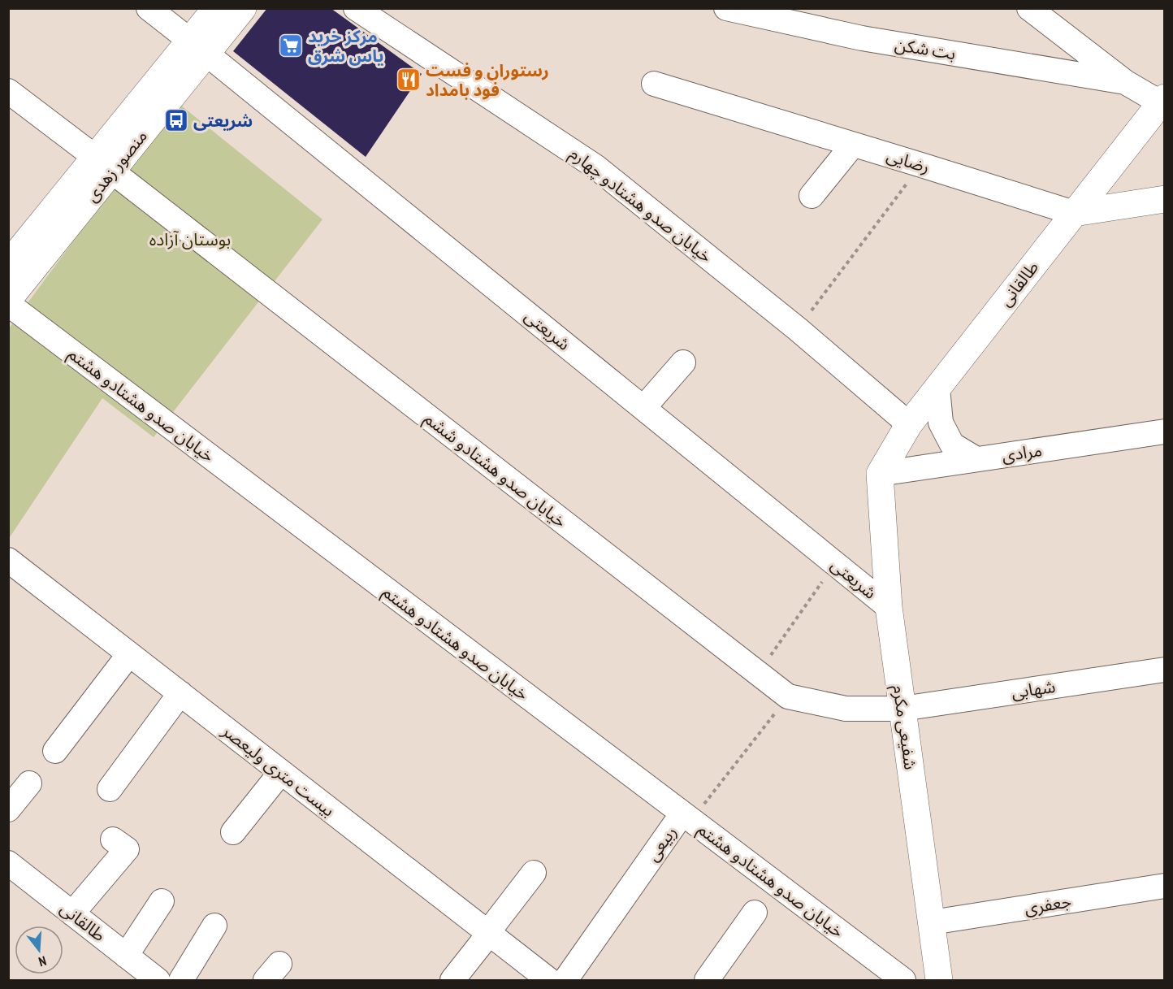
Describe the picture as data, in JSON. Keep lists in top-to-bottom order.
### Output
{
  "streets": {
    "main road": [
      "رضایی",
      "منصور زهدی",
      "طالقانی",
      "شفیعی مکرم"
    ],
    "street": [
      "بت شکن",
      "خیابان صدو هشتادو چهارم",
      "شریعتی",
      "خیابان صدو هشتادو هشتم",
      "مرادی",
      "خیابان صدو هشتادو ششم",
      "شهابی",
      "بیست متری ولیعصر",
      "ربیعی",
      "جعفری"
    ]
  },
  "crossings": [
    ["رضایی", "طالقانی"],
    ["منصور زهدی", "شریعتی"],
    ["منصور زهدی", "خیابان صدو هشتادو ششم"],
    ["خیابان صدو هشتادو چهارم", "طالقانی"],
    ["طالقانی", "مرادی"],
    ["طالقانی", "شفیعی مکرم"],
    ["شریعتی", "شفیعی مکرم"],
    ["خیابان صدو هشتادو هشتم", "ربیعی"],
    ["مرادی", "شفیعی مکرم"],
    ["خیابان صدو هشتادو ششم", "شهابی"],
    ["خیابان صدو هشتادو ششم", "شفیعی مکرم"],
    ["خیابان صدو هشتادو ششم", "ربیعی"],
    ["شهابی", "شفیعی مکرم"],
    ["شفیعی مکرم", "جعفری"]
  ],
  "parks": ["بوستان آزاده"],
  "places": {
    "supermarket": ["مرکز خرید یاس شرق"],
    "restaurant": ["رستوران و فست فود بامداد"],
    "bus stop": ["شریعتی"]
  },
  "north": "bottom"
}
